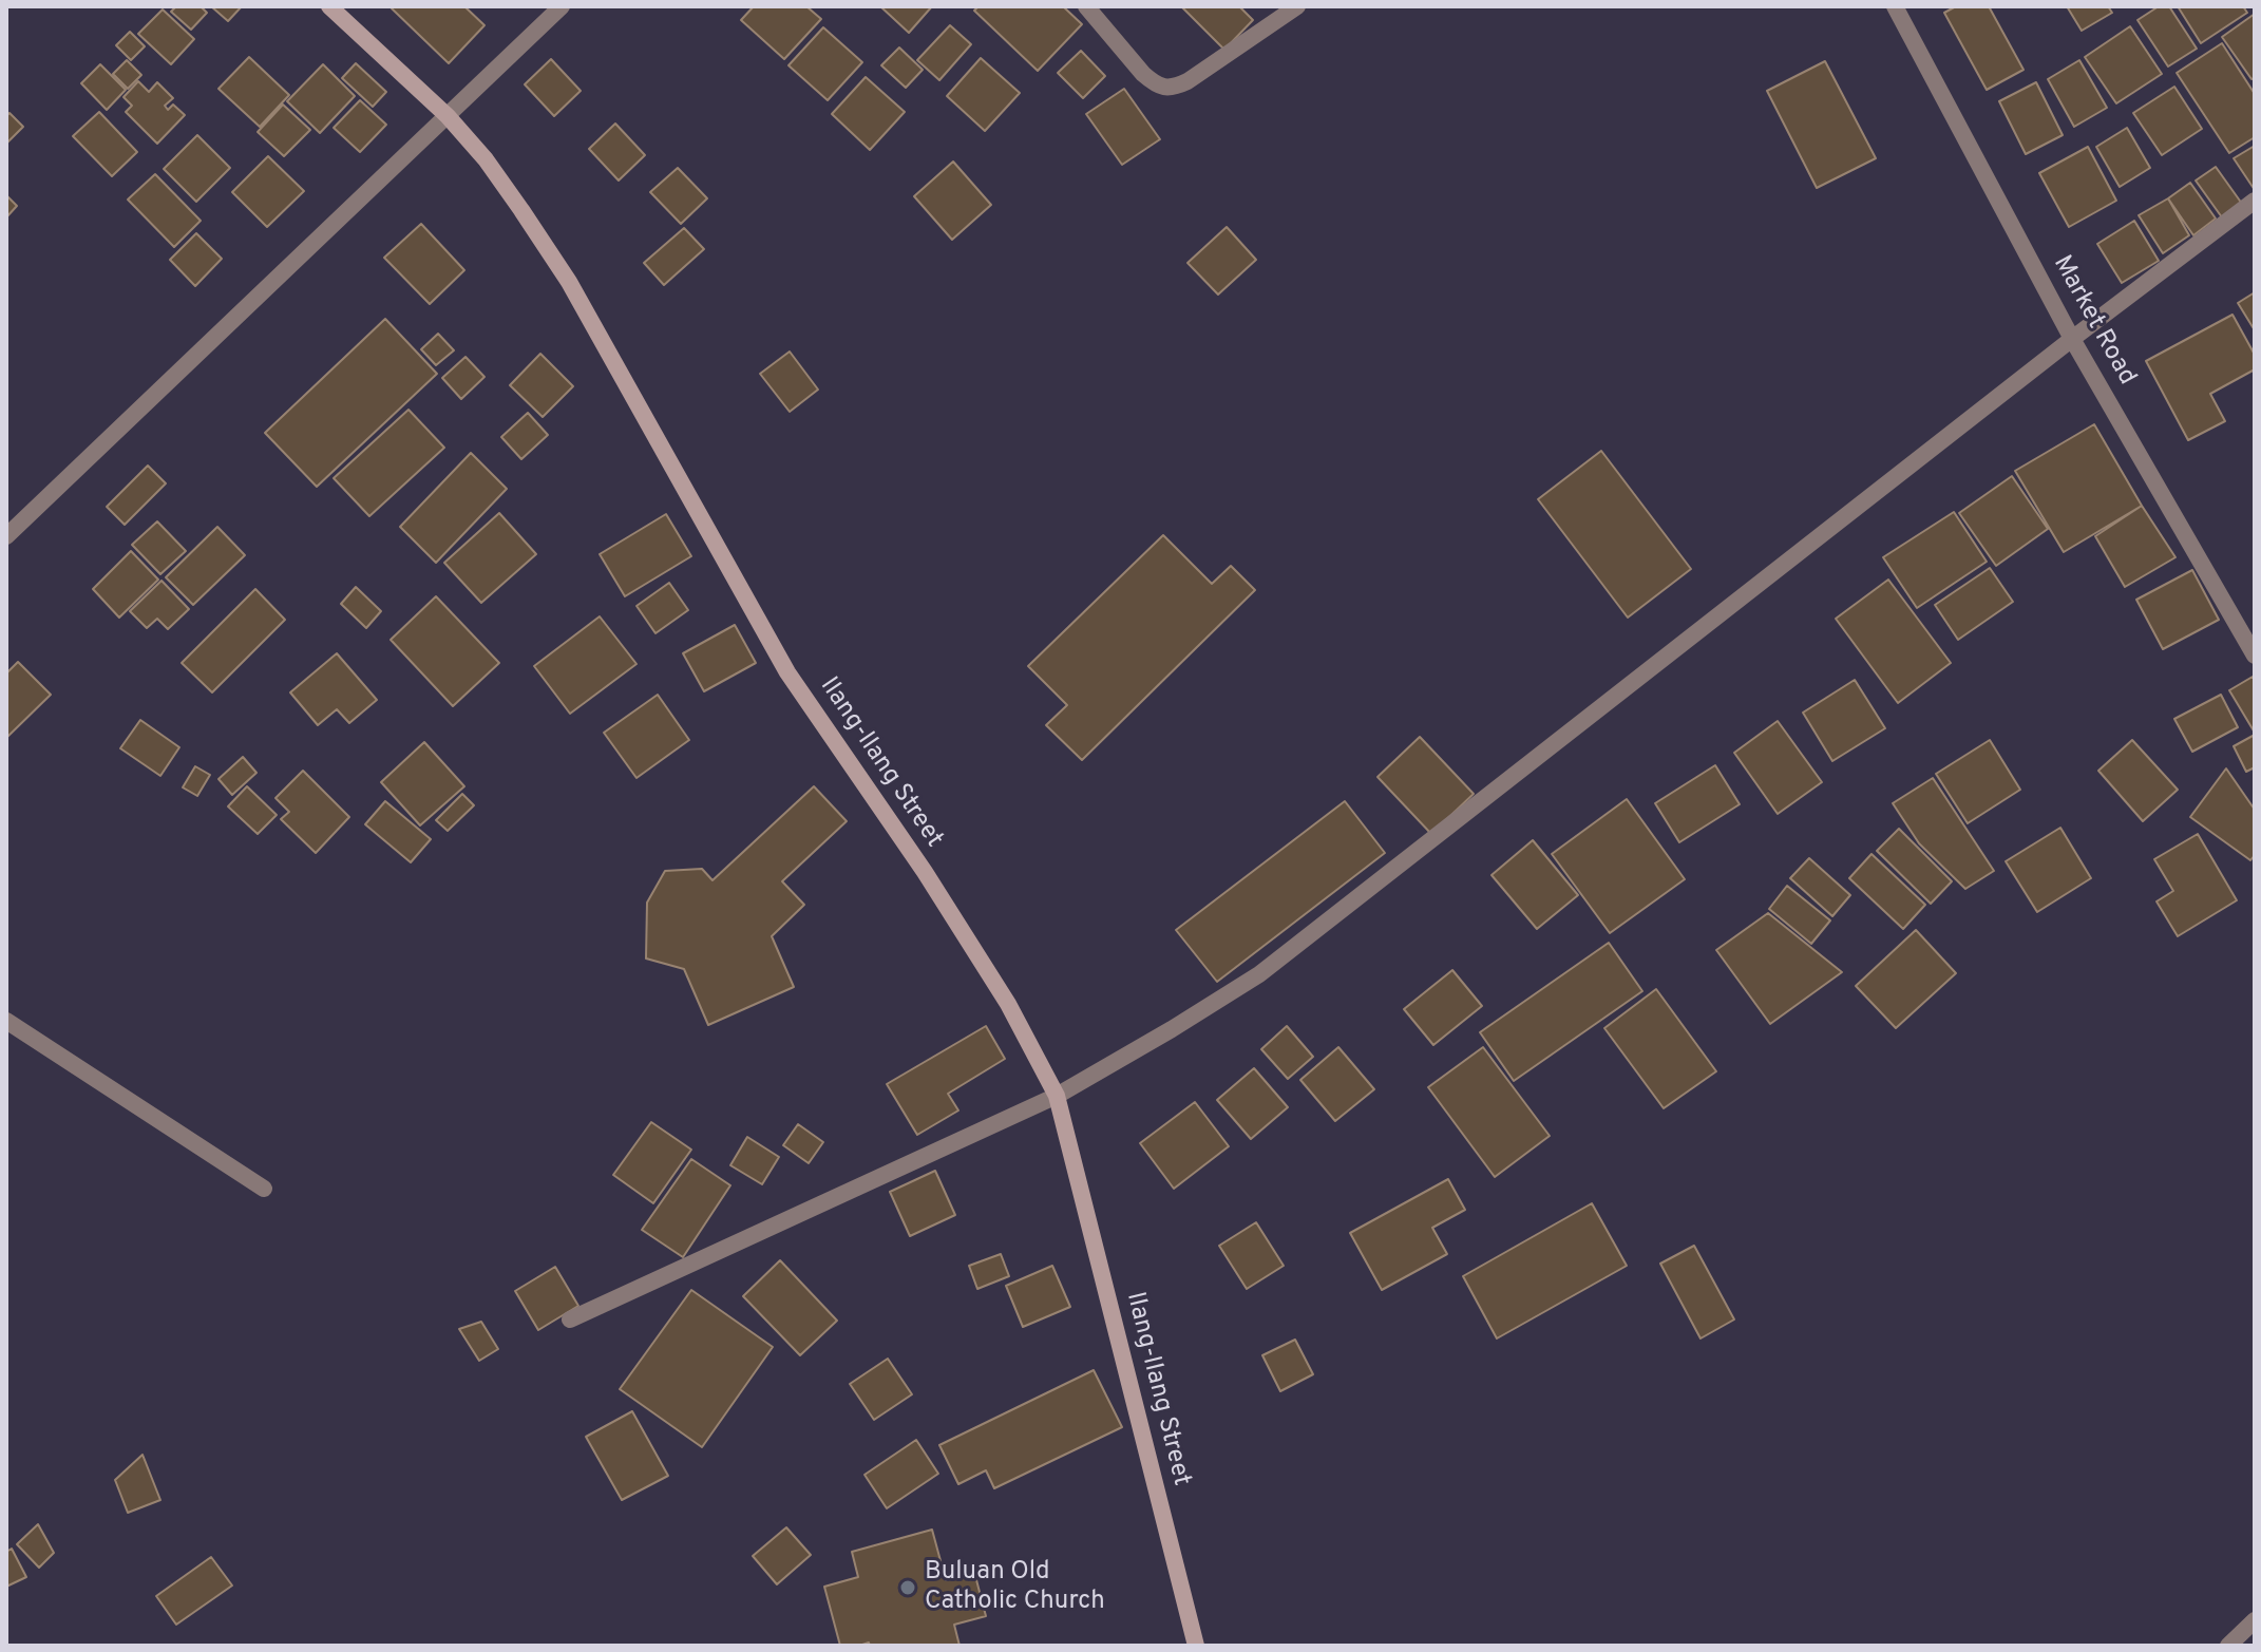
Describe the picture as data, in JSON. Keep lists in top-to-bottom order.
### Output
{
  "streets": {
    "main road": ["Ilang-Ilang Street"],
    "street": ["Market Road"]
  },
  "places": ["Buluan Old Catholic Church"]
}
